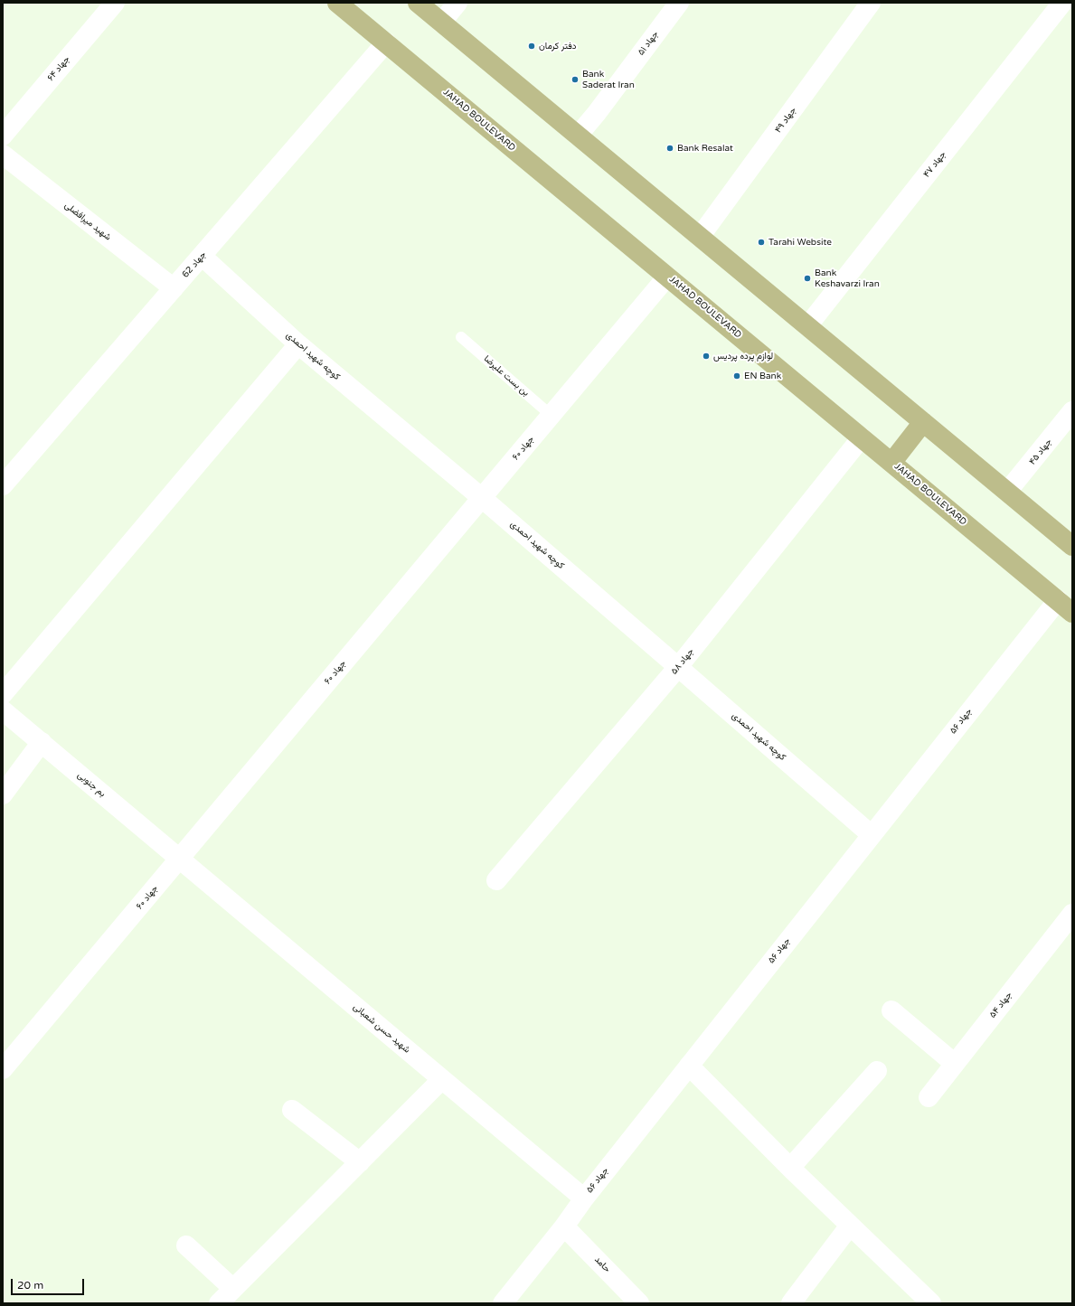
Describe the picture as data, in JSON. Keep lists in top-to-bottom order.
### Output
{
  "streets": {
    "main road": ["JAHAD BOULEVARD"],
    "street": [
      "جهاد ۵۱",
      "جهاد ۶۴",
      "جهاد ۴۹",
      "جهاد ۴۷",
      "شهید میرافضلی",
      "جهاد 62",
      "کوچه شهید احمدی",
      "جهاد ۶۰",
      "جهاد ۴۵",
      "جهاد ۵۸",
      "جهاد ۵۶",
      "بم جنوبی",
      "جهاد ۵۴",
      "شهید حسن شعبانی",
      "حامد"
    ],
    "lane": ["بن بست علیرضا"]
  },
  "crossings": [
    ["JAHAD BOULEVARD", "جهاد 62"],
    ["JAHAD BOULEVARD", "جهاد ۶۰"],
    ["JAHAD BOULEVARD", "جهاد ۵۸"],
    ["JAHAD BOULEVARD", "جهاد ۵۶"],
    ["شهید میرافضلی", "جهاد 62"],
    ["جهاد 62", "کوچه شهید احمدی"],
    ["کوچه شهید احمدی", "جهاد ۶۰"],
    ["کوچه شهید احمدی", "جهاد ۵۸"],
    ["کوچه شهید احمدی", "جهاد ۵۶"],
    ["بن بست علیرضا", "جهاد ۶۰"],
    ["جهاد ۶۰", "بم جنوبی"],
    ["جهاد ۶۰", "شهید حسن شعبانی"],
    ["جهاد ۵۶", "شهید حسن شعبانی"],
    ["جهاد ۵۶", "حامد"],
    ["بم جنوبی", "شهید حسن شعبانی"]
  ],
  "places": [
    "دفتر کرمان",
    "Bank Saderat Iran",
    "Bank Resalat",
    "Tarahi Website",
    "Bank Keshavarzi Iran",
    "لوازم پرده پردیس",
    "EN Bank"
  ],
  "scale_bar": "20 m"
}
